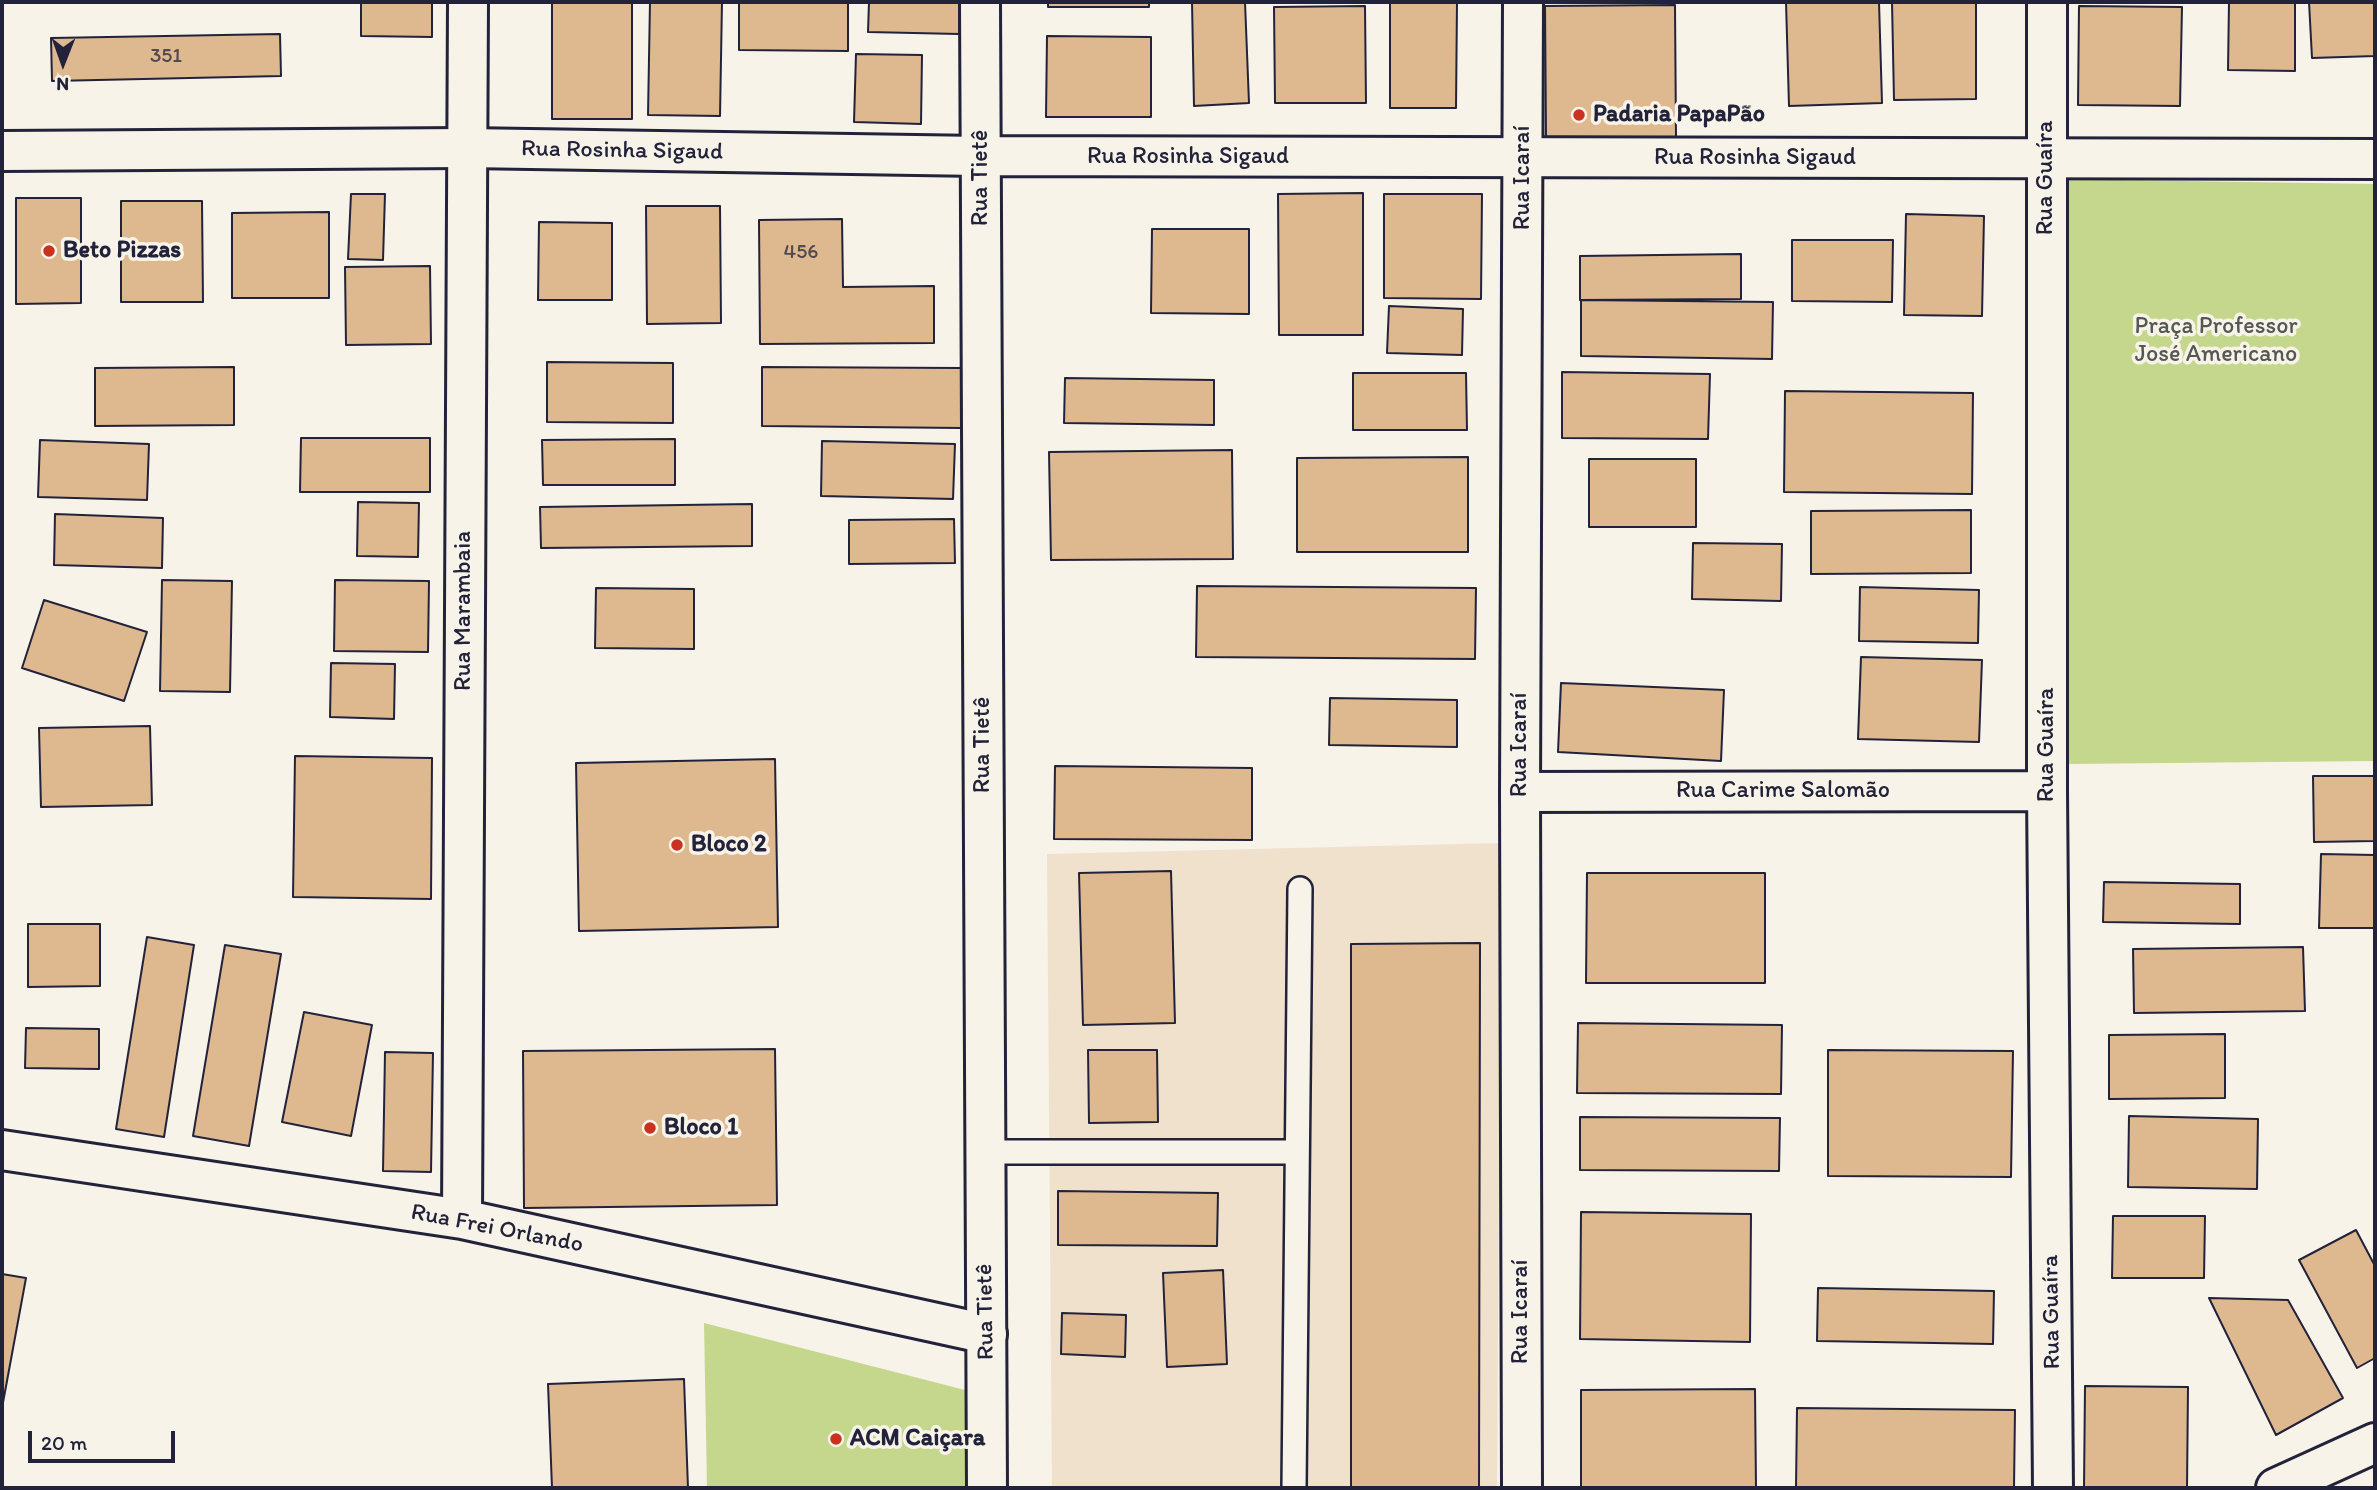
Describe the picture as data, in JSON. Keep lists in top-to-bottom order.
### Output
{
  "streets": {
    "street": [
      "Rua Rosinha Sigaud",
      "Rua Tietê",
      "Rua Icaraí",
      "Rua Guaíra",
      "Rua Marambaia",
      "Rua Carime Salomão",
      "Rua Frei Orlando"
    ]
  },
  "crossings": [
    ["Rua Rosinha Sigaud", "Rua Tietê"],
    ["Rua Rosinha Sigaud", "Rua Icaraí"],
    ["Rua Rosinha Sigaud", "Rua Guaíra"],
    ["Rua Rosinha Sigaud", "Rua Marambaia"],
    ["Rua Tietê", "Rua Frei Orlando"],
    ["Rua Icaraí", "Rua Carime Salomão"],
    ["Rua Guaíra", "Rua Carime Salomão"],
    ["Rua Marambaia", "Rua Frei Orlando"]
  ],
  "parks": ["Praça Professor José Americano"],
  "places": [
    "Padaria PapaPão",
    "Beto Pizzas",
    "Bloco 2",
    "Bloco 1",
    "ACM Caiçara"
  ],
  "house_numbers": ["351", "456"],
  "scale_bar": "20 m",
  "north": "bottom"
}
